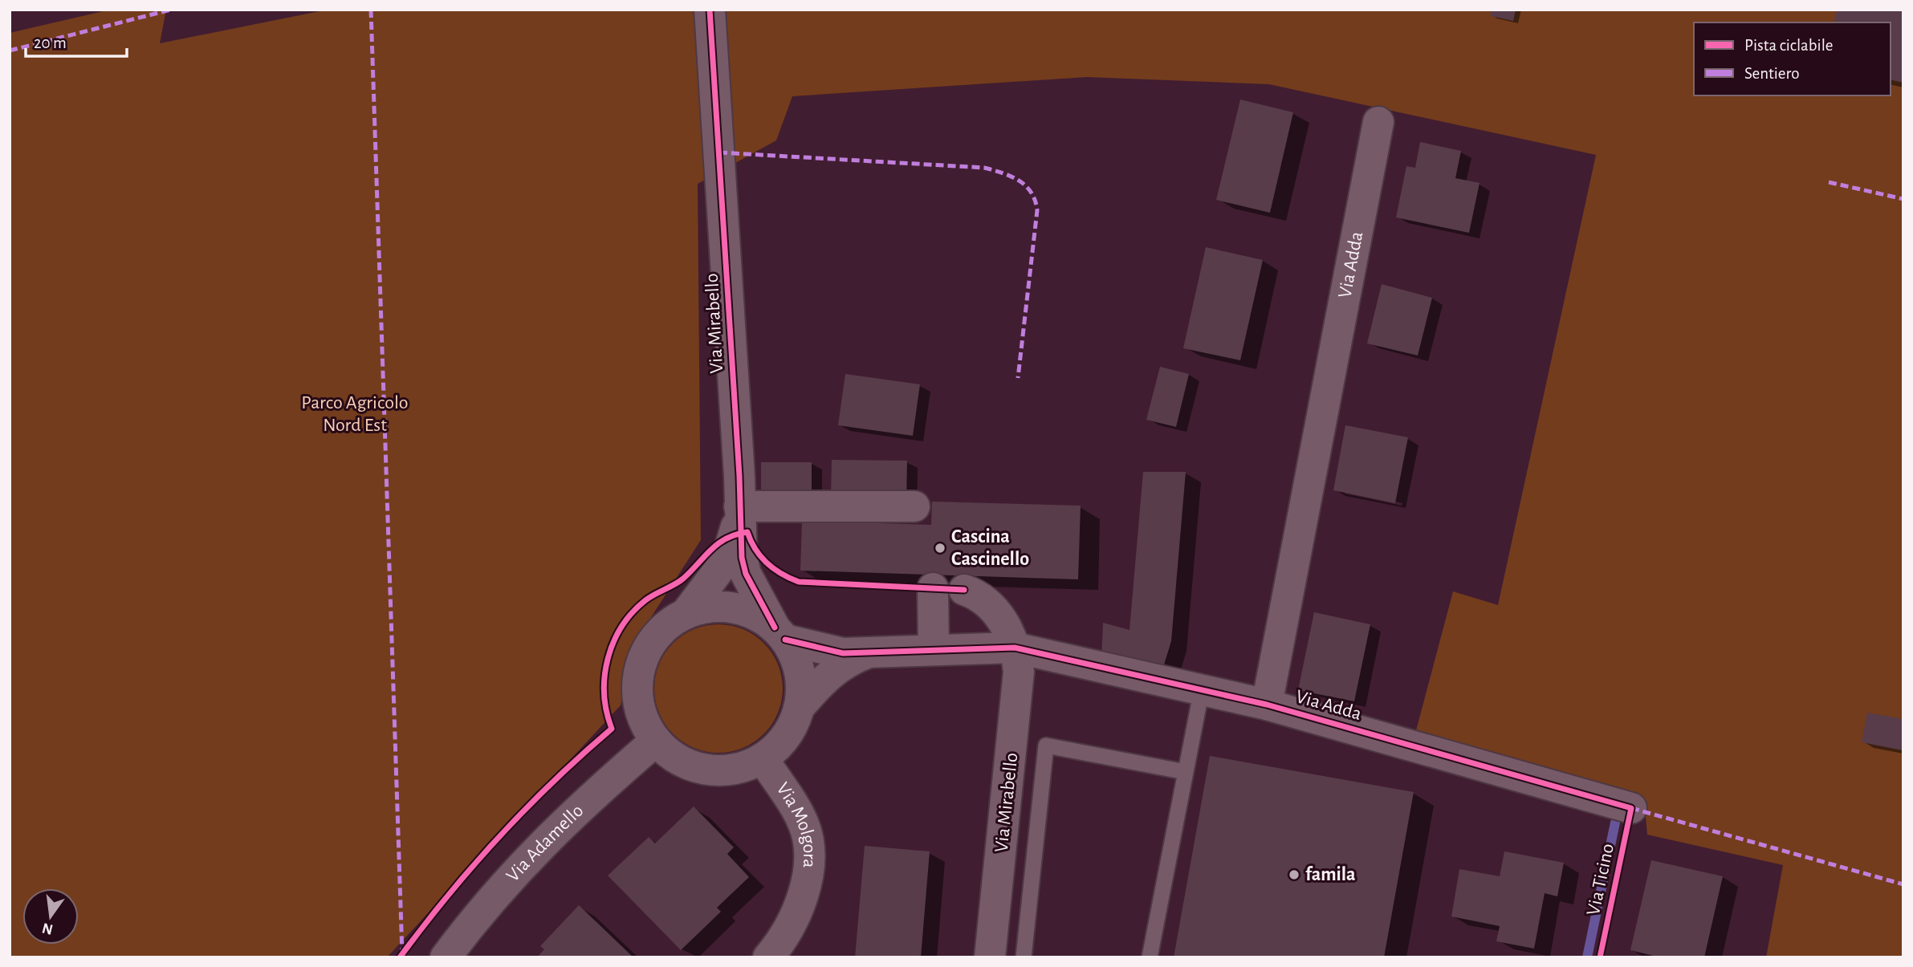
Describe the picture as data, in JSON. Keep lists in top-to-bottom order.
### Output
{
  "streets": {
    "street": [
      "Via Adda",
      "Via Mirabello",
      "Via Molgora",
      "Via Adamello"
    ],
    "cycle path": ["Via Ticino"]
  },
  "crossings": [
    ["Via Adda", "Via Mirabello"],
    ["Via Mirabello", "Via Molgora"],
    ["Via Mirabello", "Via Adamello"],
    ["Via Molgora", "Via Adamello"]
  ],
  "parks": ["Parco Agricolo Nord Est"],
  "places": ["Cascina Cascinello", "famila"],
  "legend": ["Pista ciclabile", "Sentiero"],
  "scale_bar": "20 m",
  "north": "bottom"
}
